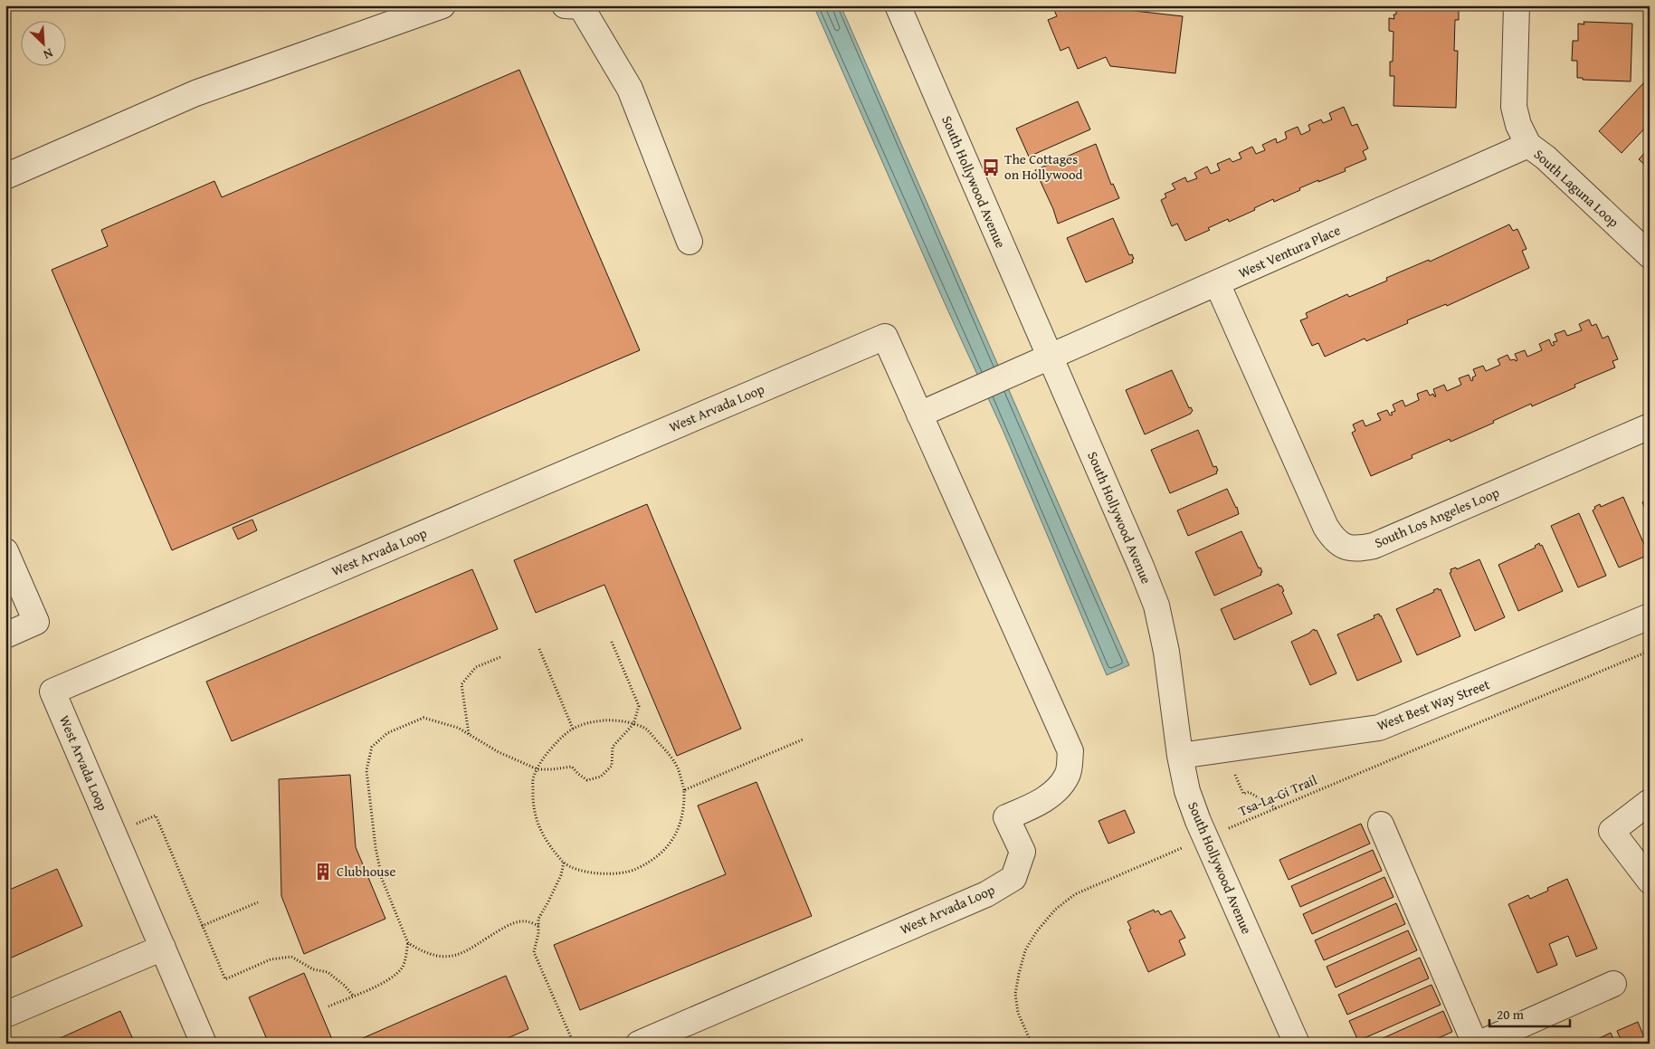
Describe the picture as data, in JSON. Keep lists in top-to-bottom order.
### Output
{
  "streets": {
    "street": [
      "South Hollywood Avenue",
      "South Laguna Loop",
      "West Ventura Place",
      "West Arvada Loop",
      "South Los Angeles Loop",
      "West Best Way Street"
    ],
    "path": ["Tsa-La-Gi Trail"]
  },
  "crossings": [
    ["South Hollywood Avenue", "West Ventura Place"],
    ["South Hollywood Avenue", "West Best Way Street"],
    ["South Hollywood Avenue", "Tsa-La-Gi Trail"],
    ["South Laguna Loop", "West Ventura Place"],
    ["West Ventura Place", "South Los Angeles Loop"]
  ],
  "places": {
    "bus stop": ["The Cottages on Hollywood"],
    "building": ["Clubhouse"]
  },
  "scale_bar": "20 m",
  "north": "bottom right"
}
